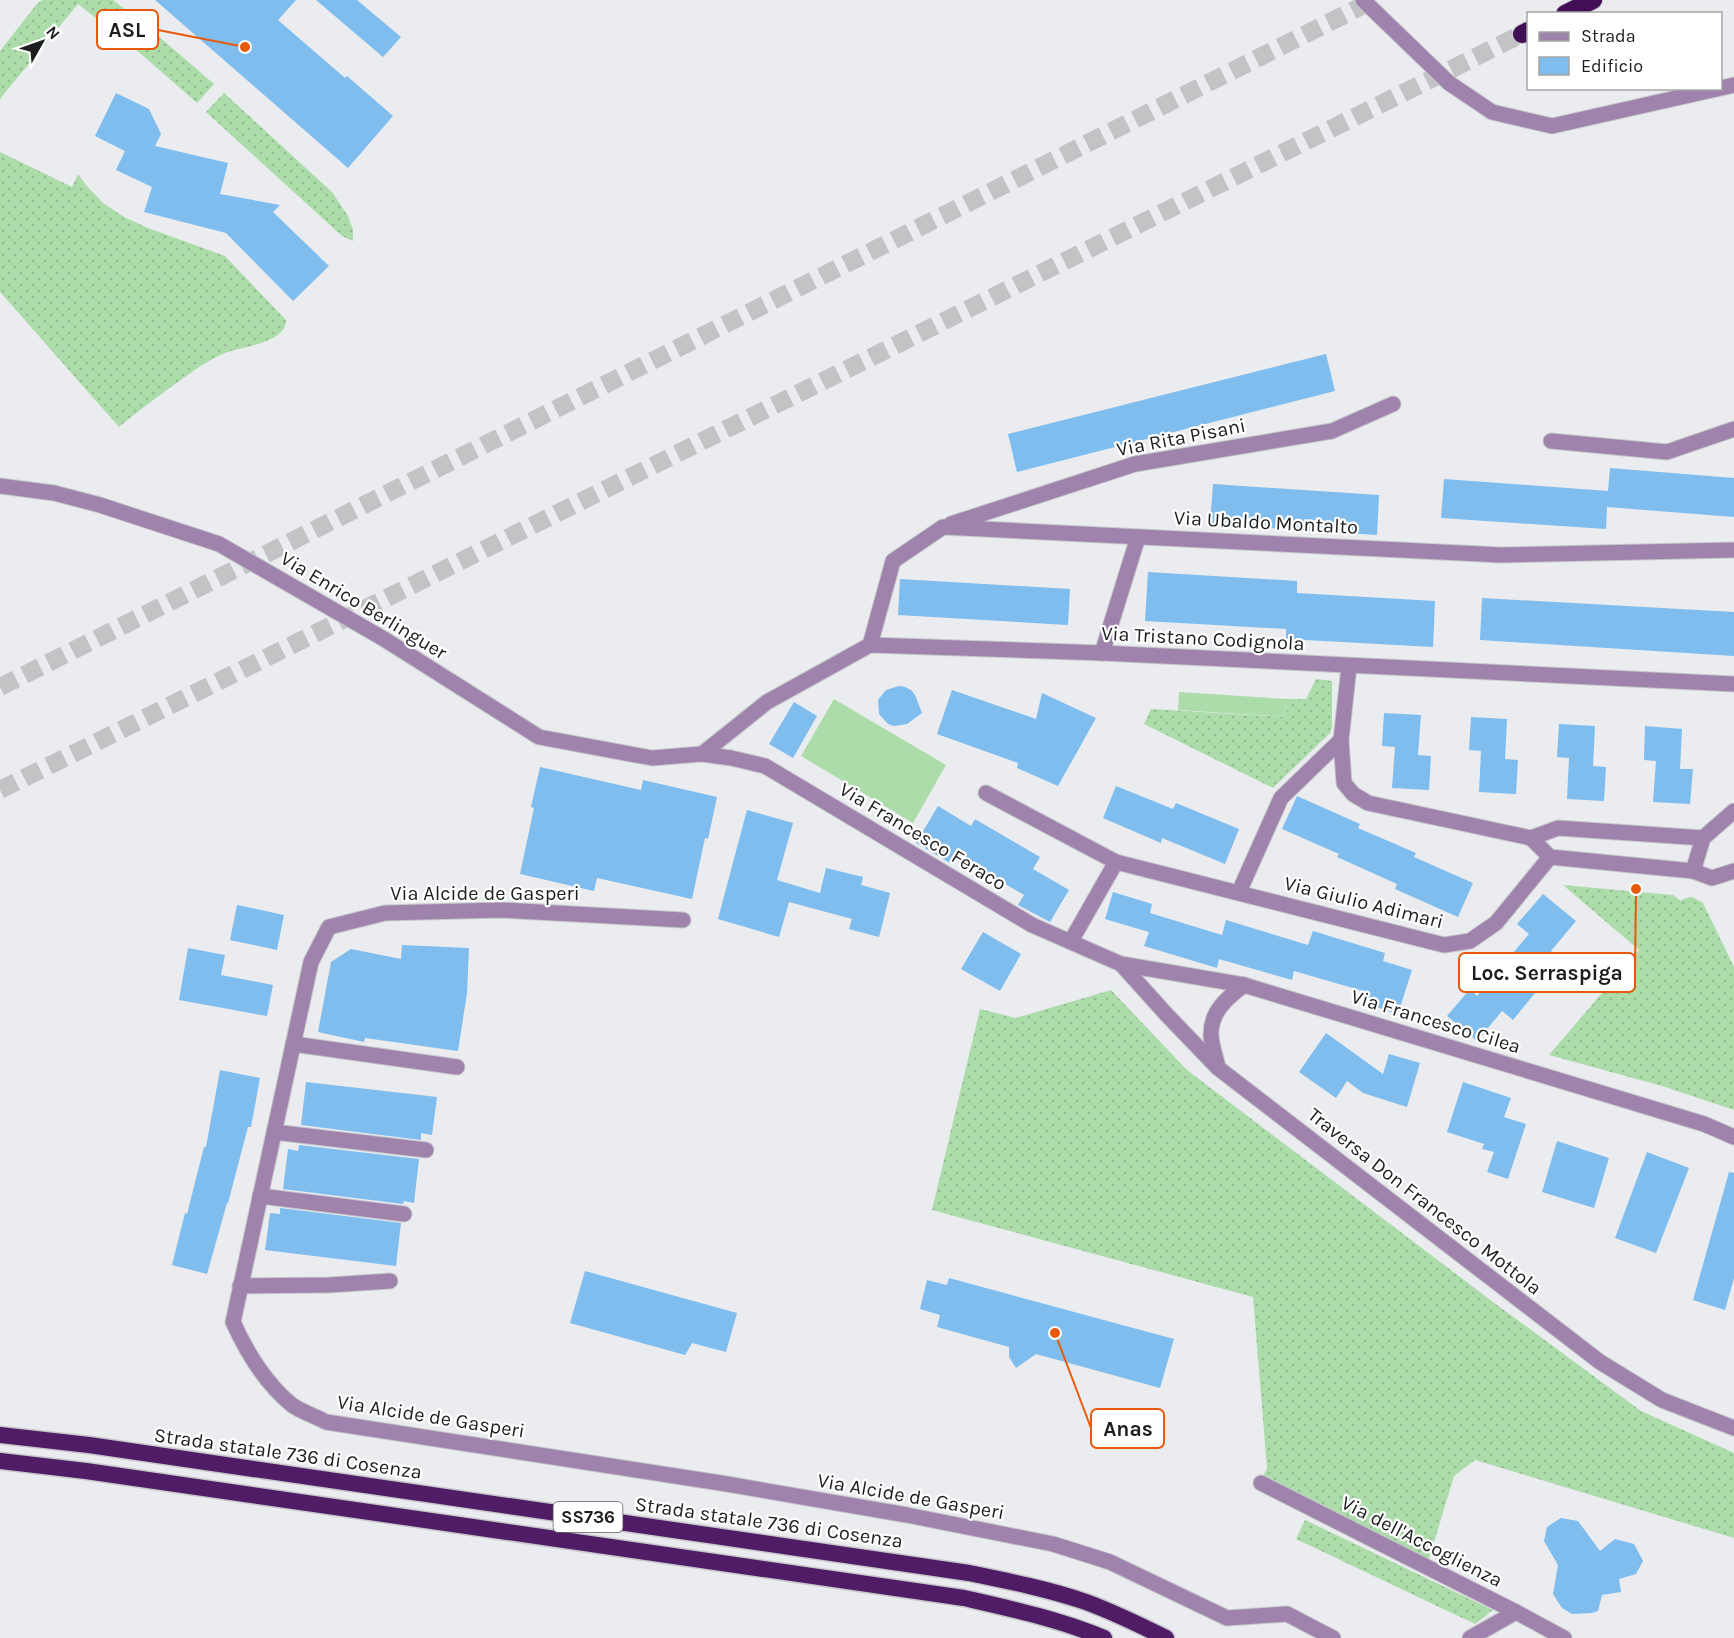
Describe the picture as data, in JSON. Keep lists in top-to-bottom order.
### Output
{
  "streets": {
    "highway": ["Strada statale 736 di Cosenza", "SS736"],
    "street": [
      "Via Rita Pisani",
      "Via Ubaldo Montalto",
      "Via Enrico Berlinguer",
      "Via Tristano Codignola",
      "Via Francesco Feraco",
      "Via Alcide de Gasperi",
      "Via Giulio Adimari",
      "Via Francesco Cilea",
      "Traversa Don Francesco Mottola",
      "Via dell'Accoglienza"
    ]
  },
  "crossings": [
    ["Via Rita Pisani", "Via Ubaldo Montalto"],
    ["Via Enrico Berlinguer", "Via Francesco Feraco"],
    ["Via Francesco Feraco", "Via Francesco Cilea"],
    ["Via Francesco Feraco", "Traversa Don Francesco Mottola"],
    ["Via Francesco Cilea", "Traversa Don Francesco Mottola"]
  ],
  "places": ["ASL", "Loc. Serraspiga", "Anas"],
  "legend": ["Strada", "Edificio"],
  "north": "top right"
}
